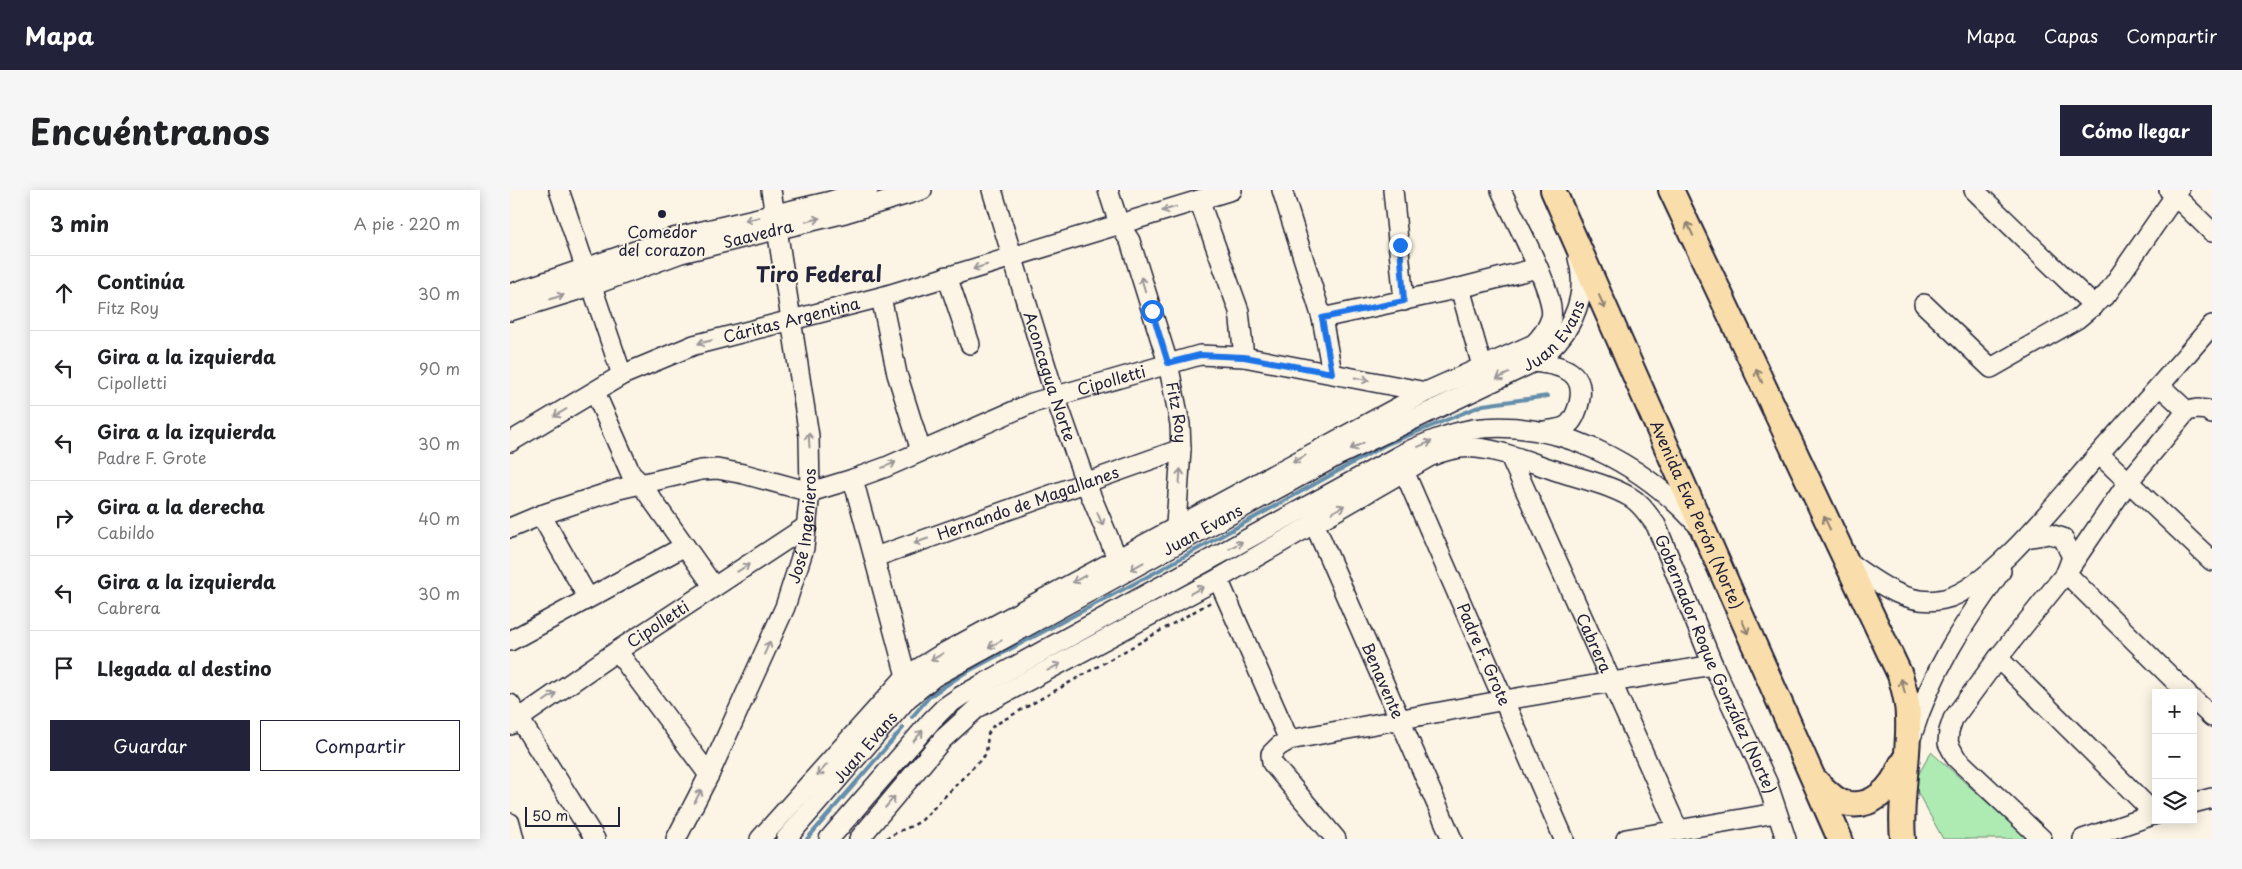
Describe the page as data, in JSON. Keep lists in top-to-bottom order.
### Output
{
  "streets": {
    "main road": ["Avenida Eva Perón (Norte)"],
    "street": [
      "Saavedra",
      "Cáritas Argentina",
      "Juan Evans",
      "Aconcagua Norte",
      "Cipolletti",
      "Fitz Roy",
      "Hernando de Magallanes",
      "José Ingenieros",
      "Cabrera",
      "Padre F. Grote",
      "Gobernador Roque González (Norte)",
      "Benavente"
    ]
  },
  "crossings": [
    ["Saavedra", "José Ingenieros"],
    ["Cáritas Argentina", "Aconcagua Norte"],
    ["Cáritas Argentina", "Fitz Roy"],
    ["Cáritas Argentina", "José Ingenieros"],
    ["Juan Evans", "Aconcagua Norte"],
    ["Juan Evans", "Cipolletti"],
    ["Juan Evans", "Fitz Roy"],
    ["Juan Evans", "Avenida Eva Perón (Norte)"],
    ["Aconcagua Norte", "Cipolletti"],
    ["Aconcagua Norte", "Hernando de Magallanes"],
    ["Cipolletti", "Fitz Roy"],
    ["Cipolletti", "José Ingenieros"],
    ["Fitz Roy", "Hernando de Magallanes"],
    ["Cabrera", "Gobernador Roque González (Norte)"]
  ],
  "one_way": ["Cáritas Argentina", "José Ingenieros"],
  "districts": ["Tiro Federal"],
  "places": ["Comedor del corazon"],
  "scale_bar": "50 m",
  "page": {
    "header": "Mapa",
    "nav": ["Mapa", "Capas", "Compartir"],
    "title": "Encuéntranos",
    "buttons": [
      "Cómo llegar",
      ["Guardar", "Compartir"]
    ],
    "heading": ["3 min", "A pie · 220 m"],
    "list": [
      ["Continúa", "Fitz Roy", "30 m"],
      ["Gira a la izquierda", "Cipolletti", "90 m"],
      ["Gira a la izquierda", "Padre F. Grote", "30 m"],
      ["Gira a la derecha", "Cabildo", "40 m"],
      ["Gira a la izquierda", "Cabrera", "30 m"],
      "Llegada al destino"
    ],
    "map_buttons": ["+", "−"],
    "scale": "50 m"
  }
}
